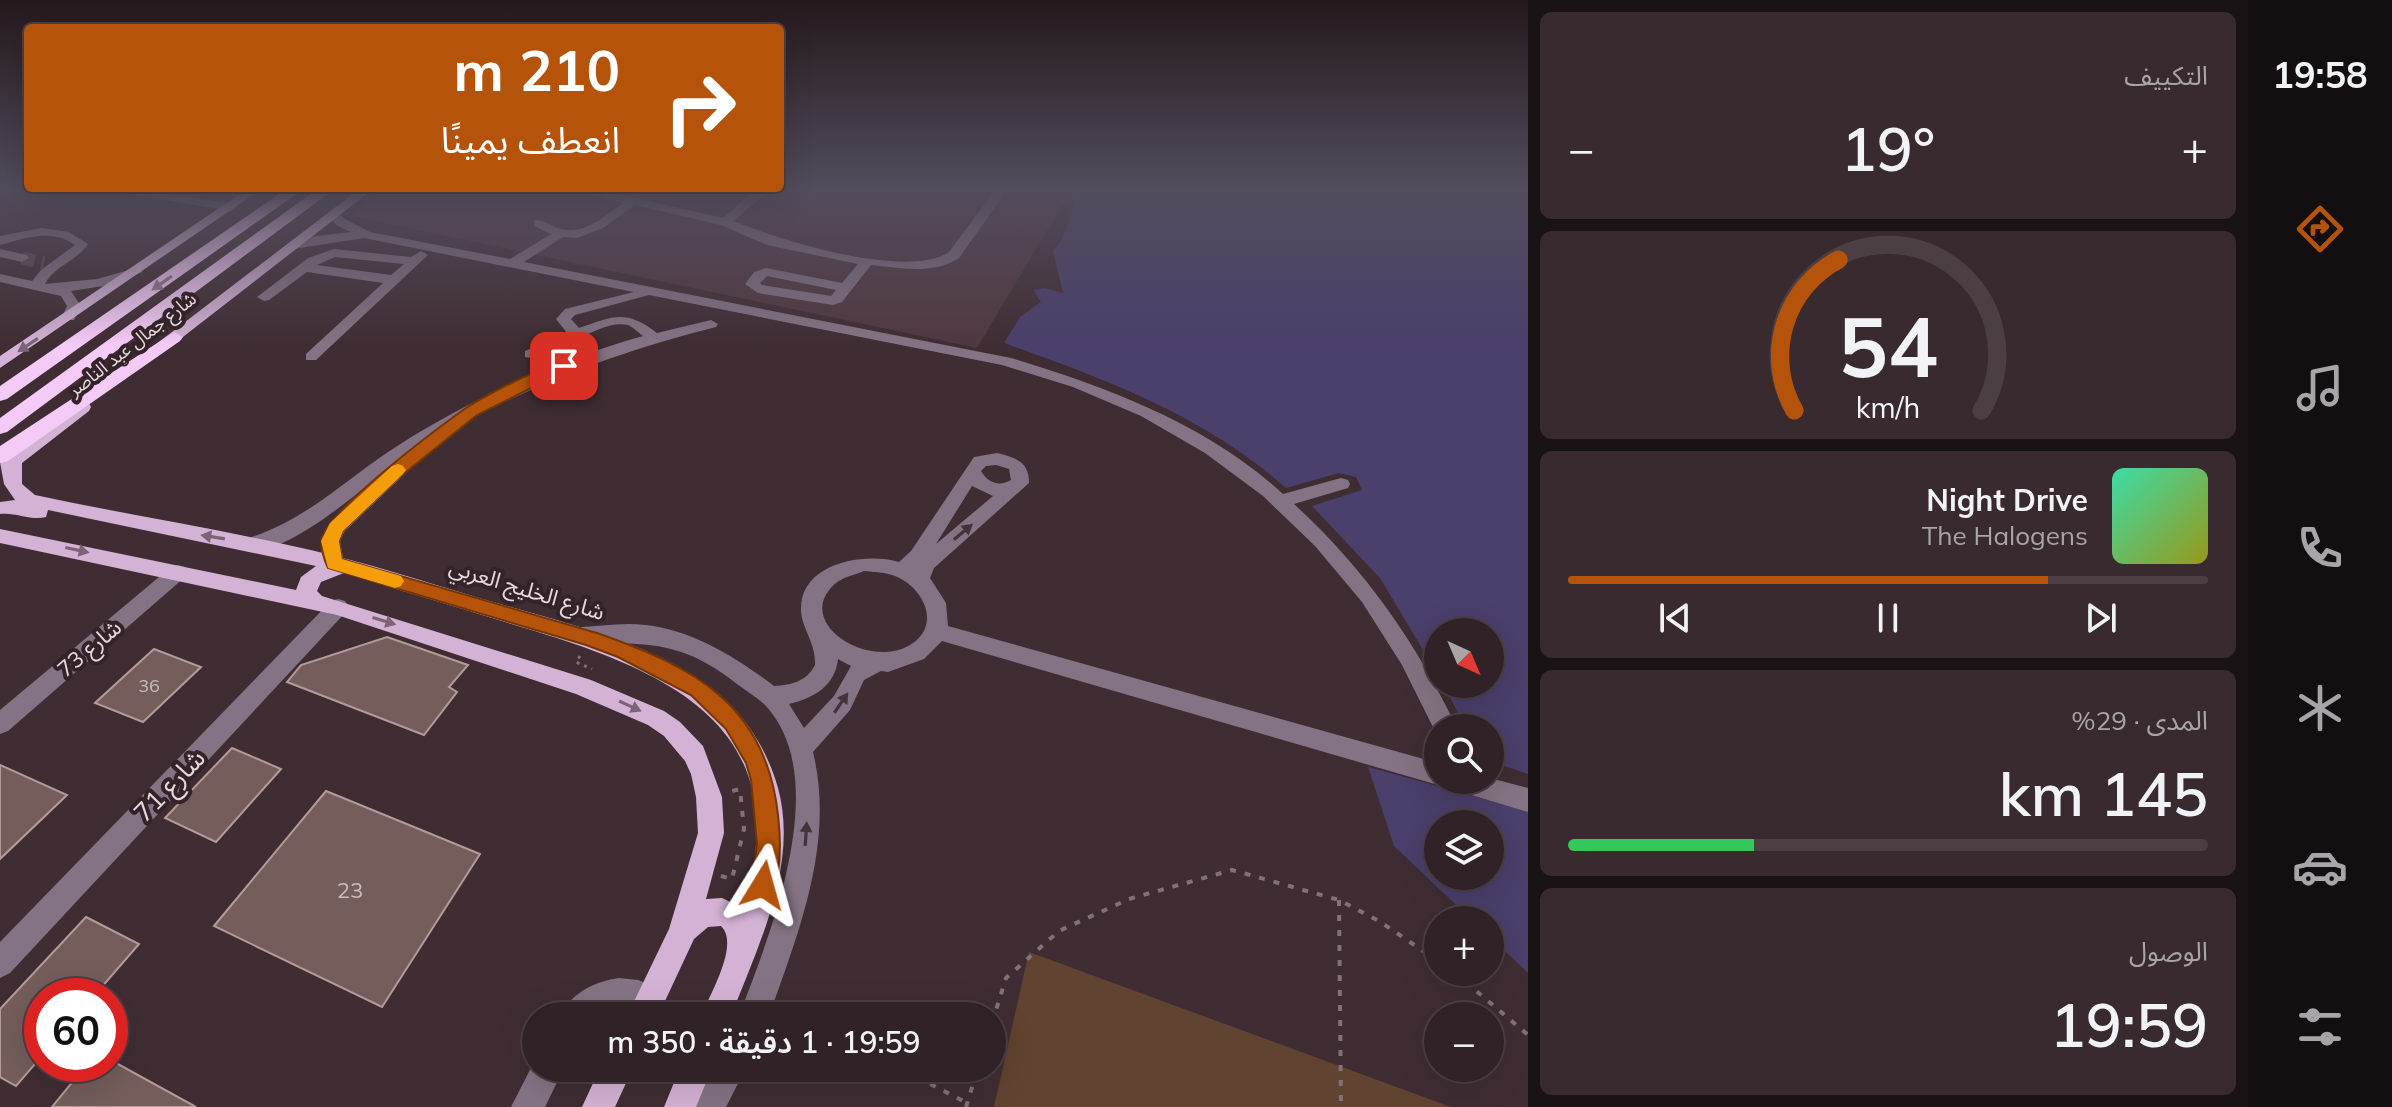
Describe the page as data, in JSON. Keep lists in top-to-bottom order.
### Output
{
  "streets": {
    "highway": ["شارع جمال عبد الناصر"],
    "main road": ["شارع الخليج العربي"],
    "street": ["شارع 73", "شارع 71"]
  },
  "house_numbers": ["36", "23"],
  "north": "bottom right",
  "page": {
    "tabs": "19:58",
    "tile": [
      "التكييف",
      ["المدى · 29%", "145 km"],
      ["الوصول", "19:59"]
    ],
    "turn": ["210 m", "انعطف يمينًا"],
    "heat": ["−", "19°", "+"],
    "song": ["Night Drive", "The Halogens"],
    "map_buttons": ["+", "−"],
    "limit": "60",
    "trip": "19:59 · 1 دقيقة · 350 m",
    "gauge": ["54", "km/h"]
  }
}
